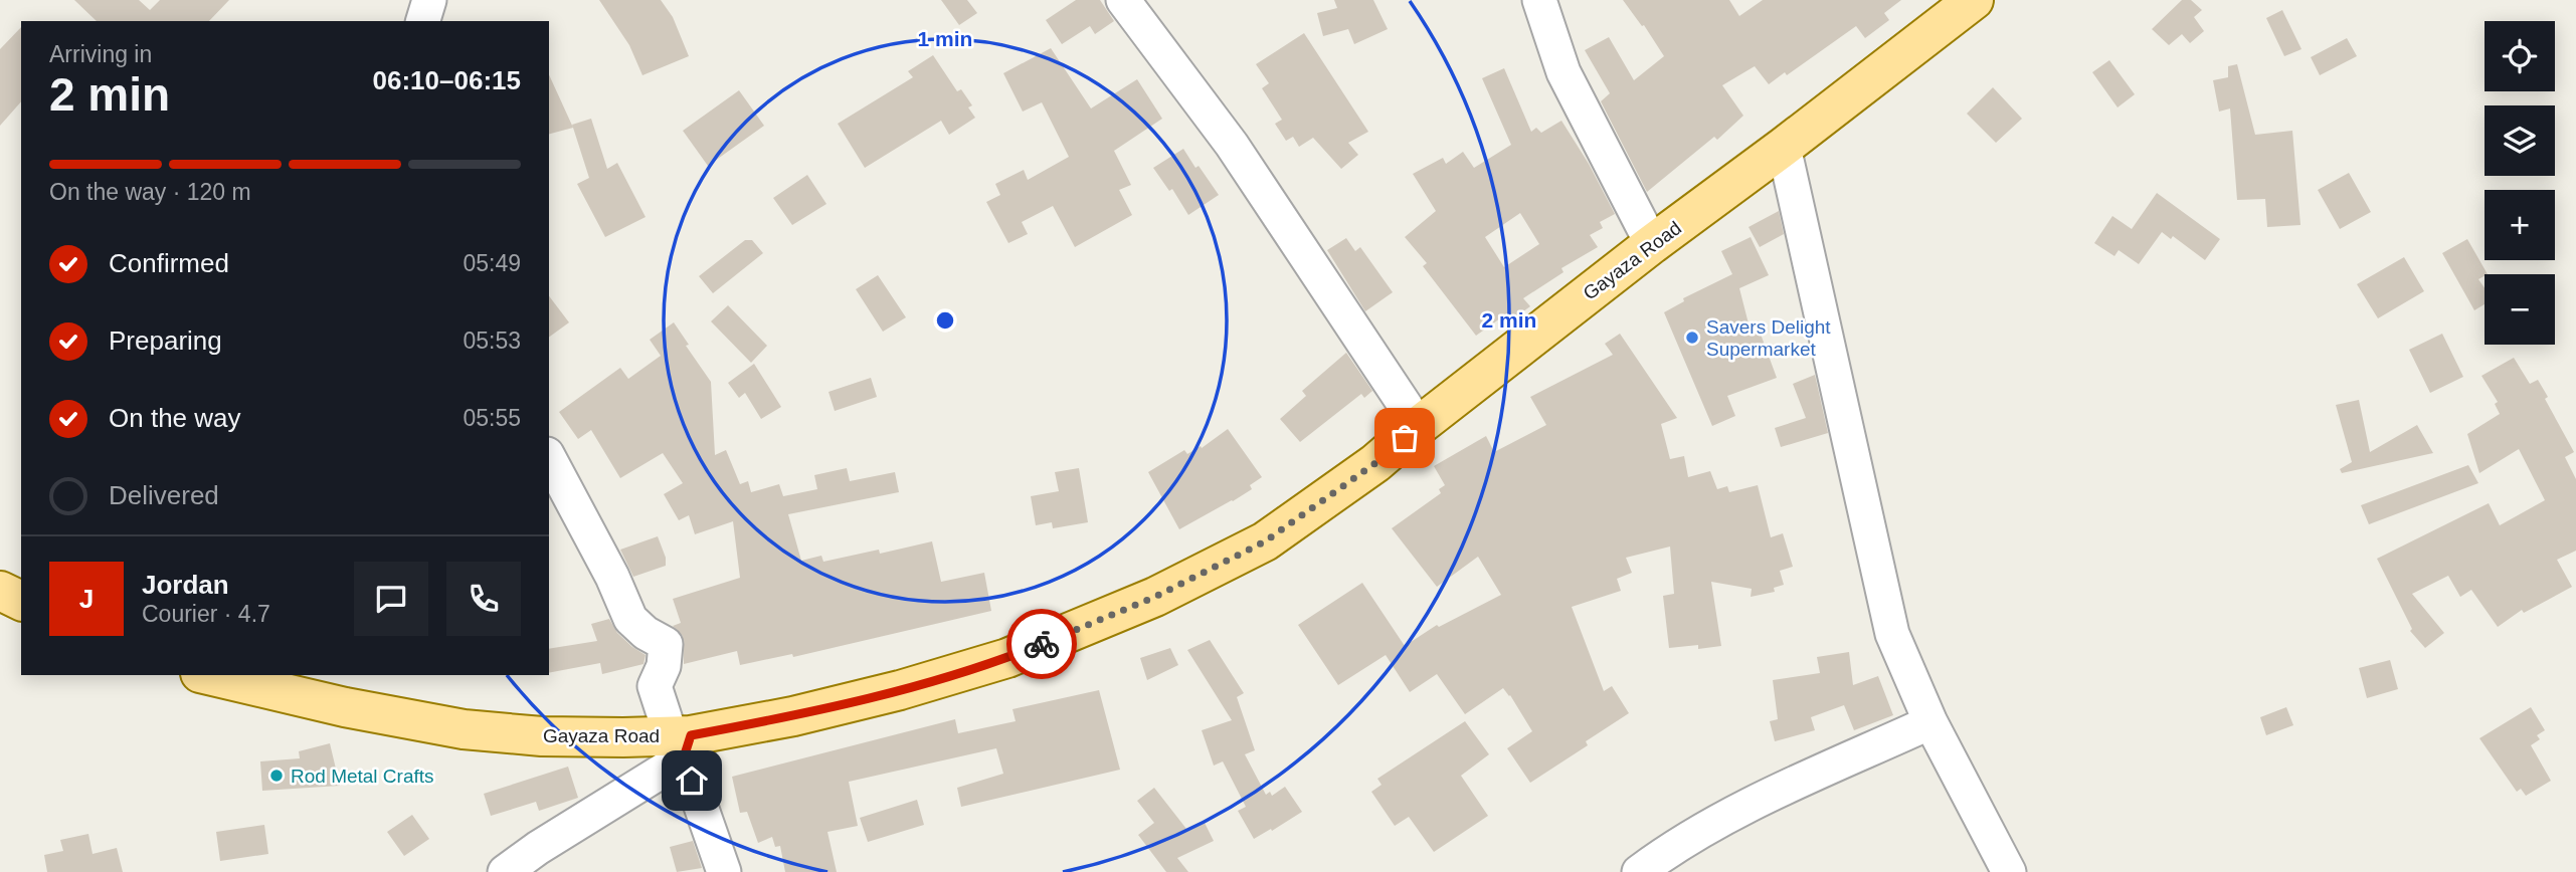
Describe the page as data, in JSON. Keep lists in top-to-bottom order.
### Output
{
  "streets": {
    "main road": ["Gayaza Road"]
  },
  "places": ["Savers Delight Supermarket", "Rod Metal Crafts"],
  "page": {
    "map_buttons": ["+", "−"],
    "heading": ["2 min", "Arriving in", "06:10–06:15"],
    "panel": ["Jordan", "Courier · 4.7"],
    "bar": "On the way · 120 m",
    "list": [
      ["Confirmed", "05:49"],
      ["Preparing", "05:53"],
      ["On the way", "05:55"],
      "Delivered"
    ],
    "round": "J"
  },
  "rings": ["1 min", "2 min"]
}
